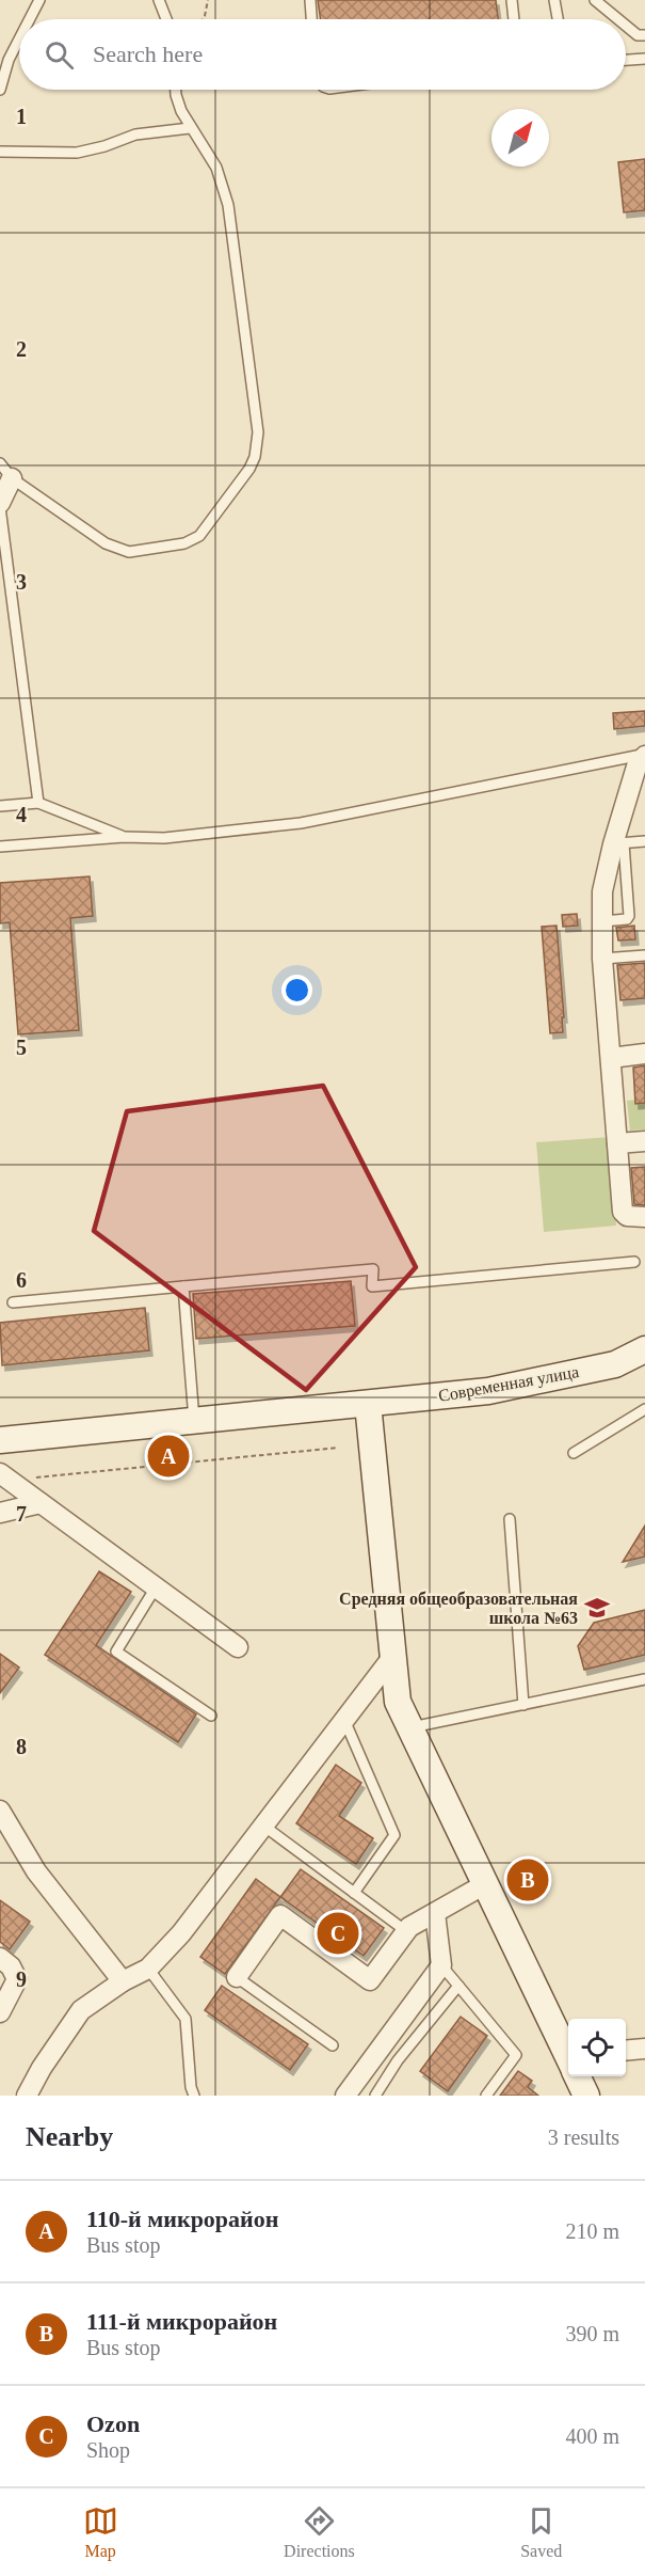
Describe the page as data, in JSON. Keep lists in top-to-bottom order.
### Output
{
  "streets": {
    "street": ["Современная улица"]
  },
  "places": {
    "school or university": ["Средняя общеобразовательная школа №63"]
  },
  "north": "top right",
  "page": {
    "search": "Search here",
    "pins": ["A", "B", "C"],
    "heading": ["Nearby", "3 results"],
    "list": [
      {
        "mark": "A",
        "name": "110-й микрорайон",
        "note": "Bus stop",
        "value": "210 m"
      },
      {
        "mark": "B",
        "name": "111-й микрорайон",
        "note": "Bus stop",
        "value": "390 m"
      },
      {
        "mark": "C",
        "name": "Ozon",
        "note": "Shop",
        "value": "400 m"
      }
    ],
    "nav": ["Map", "Directions", "Saved"]
  },
  "grid": {
    "rows": [
      "1",
      "2",
      "3",
      "4",
      "5",
      "6",
      "7",
      "8",
      "9"
    ]
  }
}
